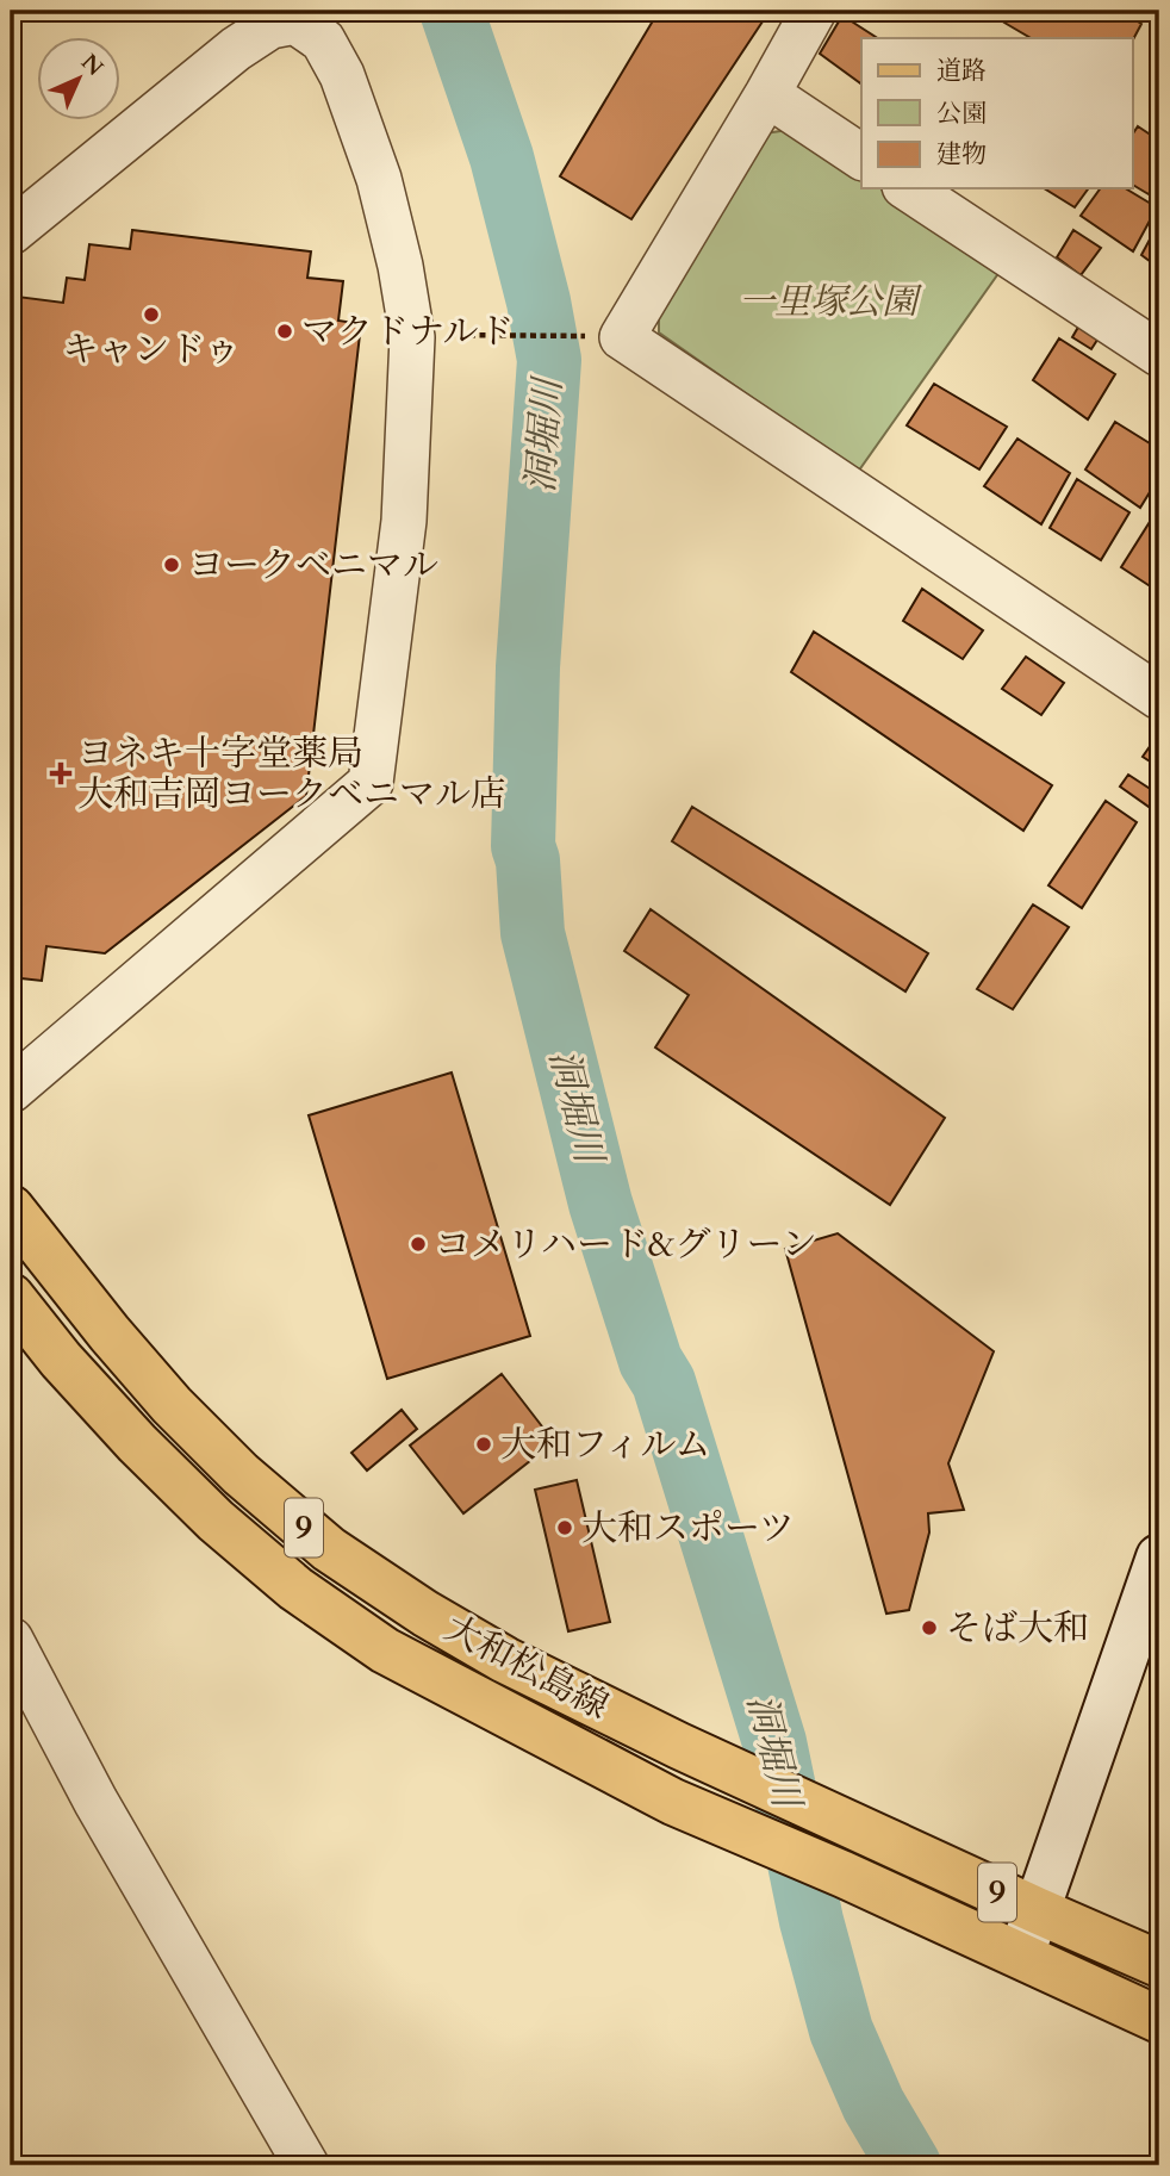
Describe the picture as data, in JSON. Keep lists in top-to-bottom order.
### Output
{
  "streets": {
    "main road": ["9", "大和松島線"]
  },
  "water": ["洞堀川"],
  "parks": ["一里塚公園"],
  "places": {
    "other": [
      "キャンドゥ",
      "マクドナルド",
      "ヨークベニマル",
      "コメリハード&グリーン",
      "大和フィルム",
      "大和スポーツ",
      "そば大和"
    ],
    "health": ["ヨネキ十字堂薬局 大和吉岡ヨークベニマル店"]
  },
  "legend": ["道路", "公園", "建物"],
  "north": "top right"
}
